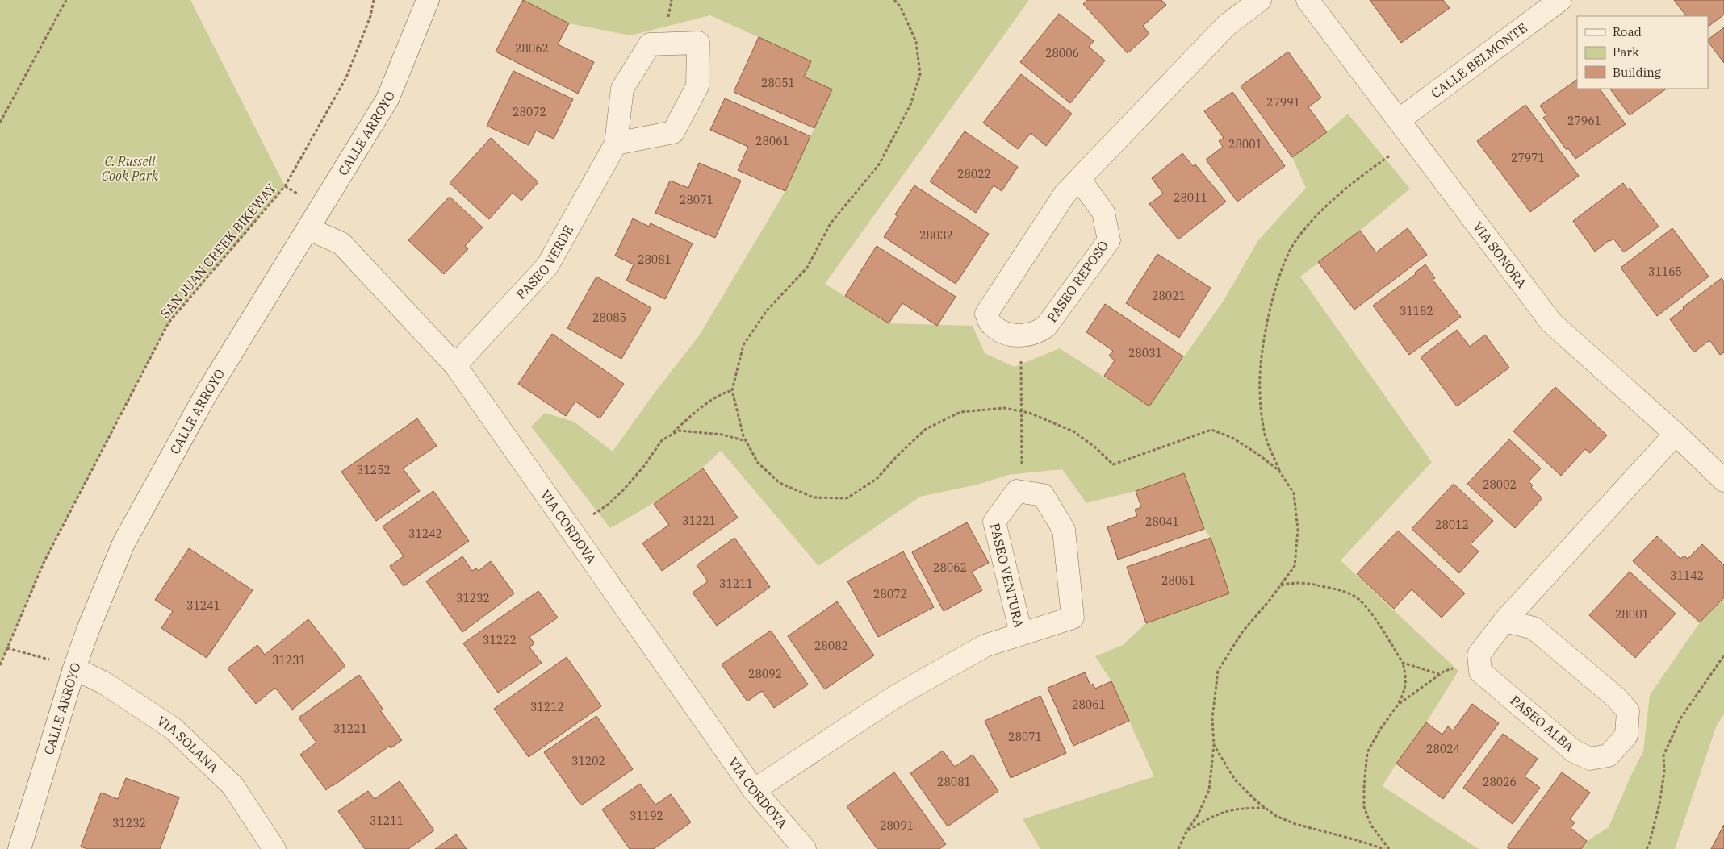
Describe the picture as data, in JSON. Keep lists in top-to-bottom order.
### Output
{
  "streets": {
    "street": [
      "CALLE BELMONTE",
      "CALLE ARROYO",
      "VIA SONORA",
      "PASEO VERDE",
      "PASEO REPOSO",
      "VIA CORDOVA",
      "PASEO VENTURA",
      "PASEO ALBA",
      "VIA SOLANA"
    ],
    "path": ["SAN JUAN CREEK BIKEWAY"]
  },
  "crossings": [
    ["CALLE BELMONTE", "VIA SONORA"],
    ["CALLE ARROYO", "VIA CORDOVA"],
    ["CALLE ARROYO", "VIA SOLANA"],
    ["PASEO VERDE", "VIA CORDOVA"],
    ["VIA CORDOVA", "PASEO VENTURA"]
  ],
  "parks": ["C. Russell Cook Park"],
  "house_numbers": [
    "28062",
    "28006",
    "28051",
    "27991",
    "28072",
    "27961",
    "28061",
    "28001",
    "27971",
    "28022",
    "28011",
    "28071",
    "28032",
    "28081",
    "31165",
    "28021",
    "31182",
    "28085",
    "28031",
    "31252",
    "28002",
    "31221",
    "28041",
    "28012",
    "31242",
    "28062",
    "31142",
    "28051",
    "31211",
    "28072",
    "31232",
    "31241",
    "28001",
    "31222",
    "28082",
    "31231",
    "28092",
    "28061",
    "31212",
    "31221",
    "28071",
    "28024",
    "31202",
    "28081",
    "28026",
    "31192",
    "31211",
    "31232",
    "28091"
  ],
  "legend": ["Road", "Park", "Building"]
}
